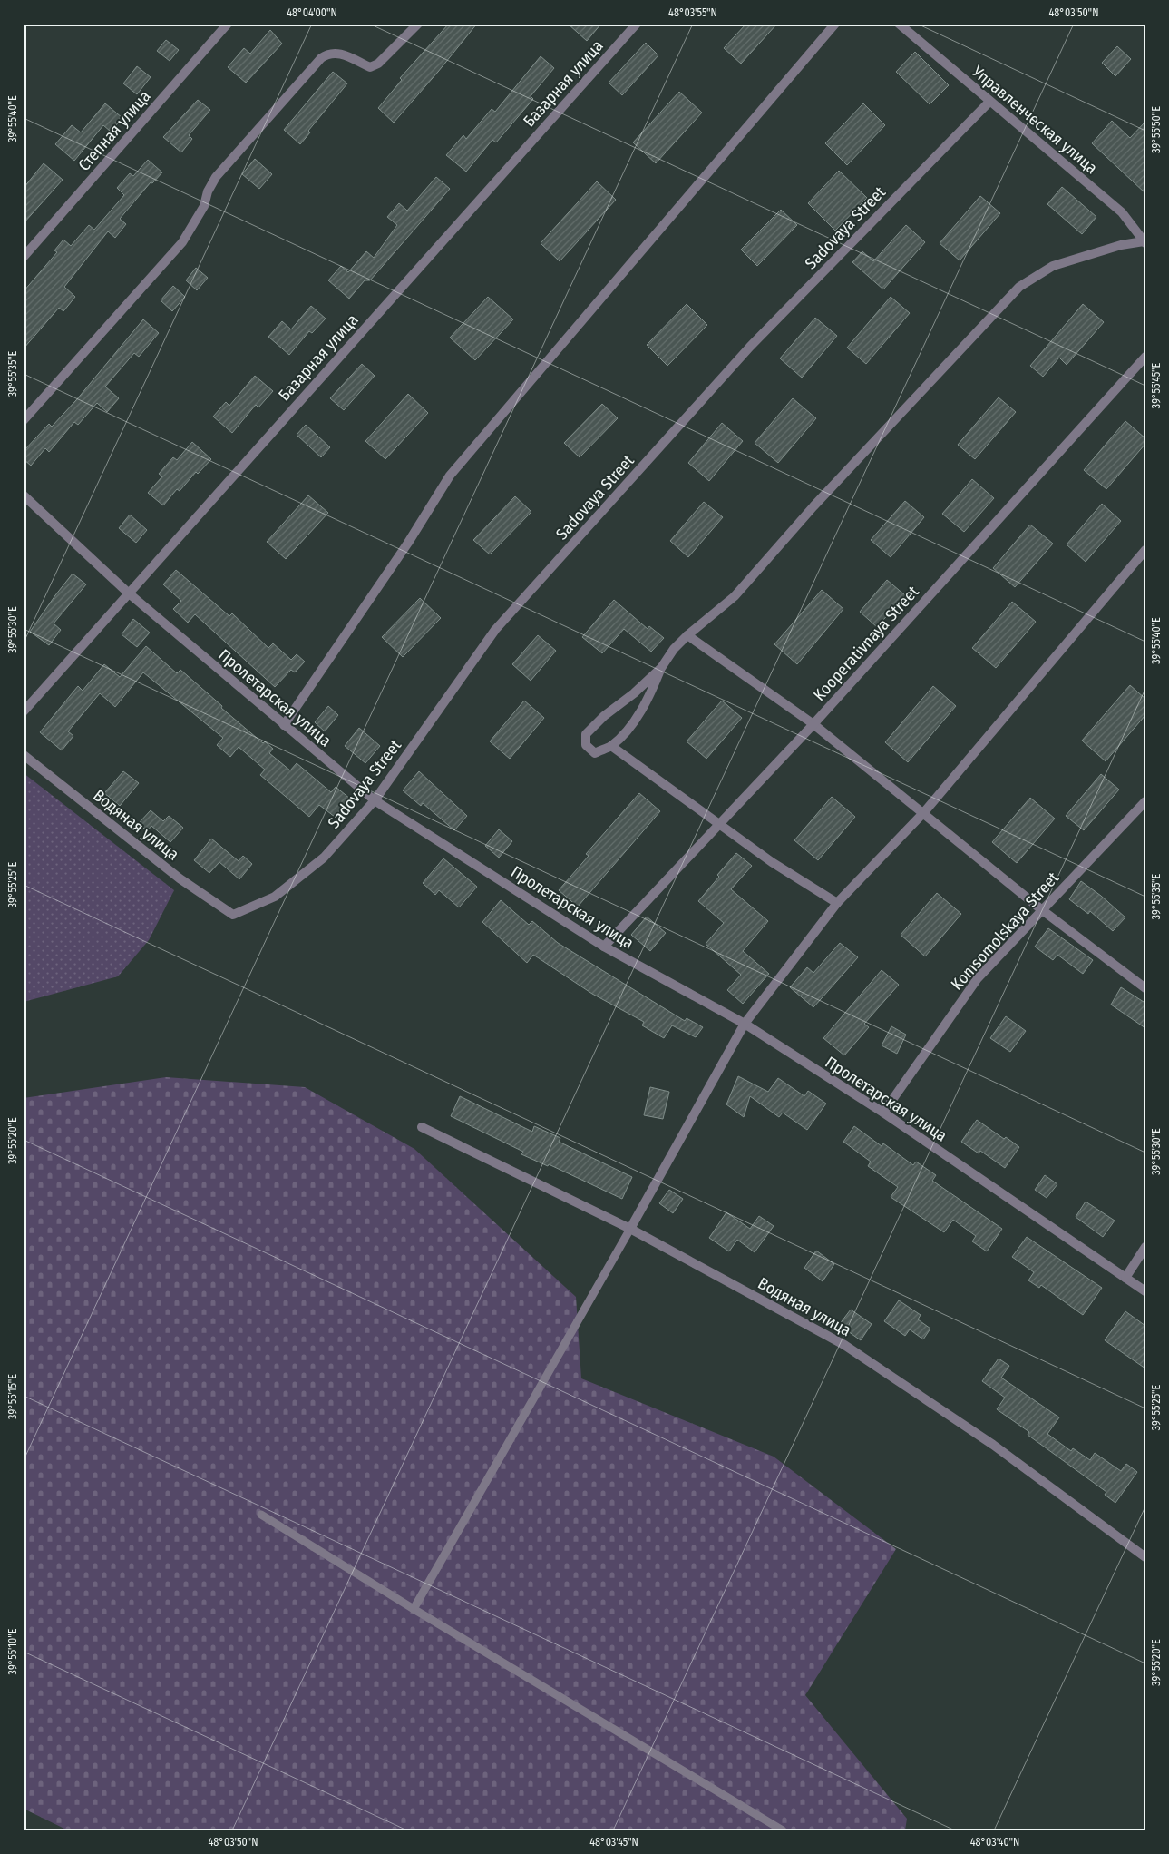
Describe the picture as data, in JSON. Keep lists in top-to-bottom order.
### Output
{
  "streets": {
    "street": [
      "Базарная улица",
      "Управленческая улица",
      "Степная улица",
      "Sadovaya Street",
      "Kooperativnaya Street",
      "Пролетарская улица",
      "Водяная улица",
      "Komsomolskaya Street"
    ]
  },
  "crossings": [
    ["Базарная улица", "Пролетарская улица"],
    ["Управленческая улица", "Sadovaya Street"],
    ["Sadovaya Street", "Пролетарская улица"],
    ["Sadovaya Street", "Водяная улица"],
    ["Kooperativnaya Street", "Пролетарская улица"],
    ["Пролетарская улица", "Komsomolskaya Street"]
  ],
  "coordinates": [
    "48°04'00\"N",
    "48°03'55\"N",
    "48°03'50\"N",
    "39°55'40\"E",
    "39°55'50\"E",
    "39°55'35\"E",
    "39°55'45\"E",
    "39°55'30\"E",
    "39°55'25\"E",
    "39°55'20\"E",
    "39°55'15\"E",
    "39°55'10\"E",
    "48°03'45\"N",
    "48°03'40\"N"
  ]
}
